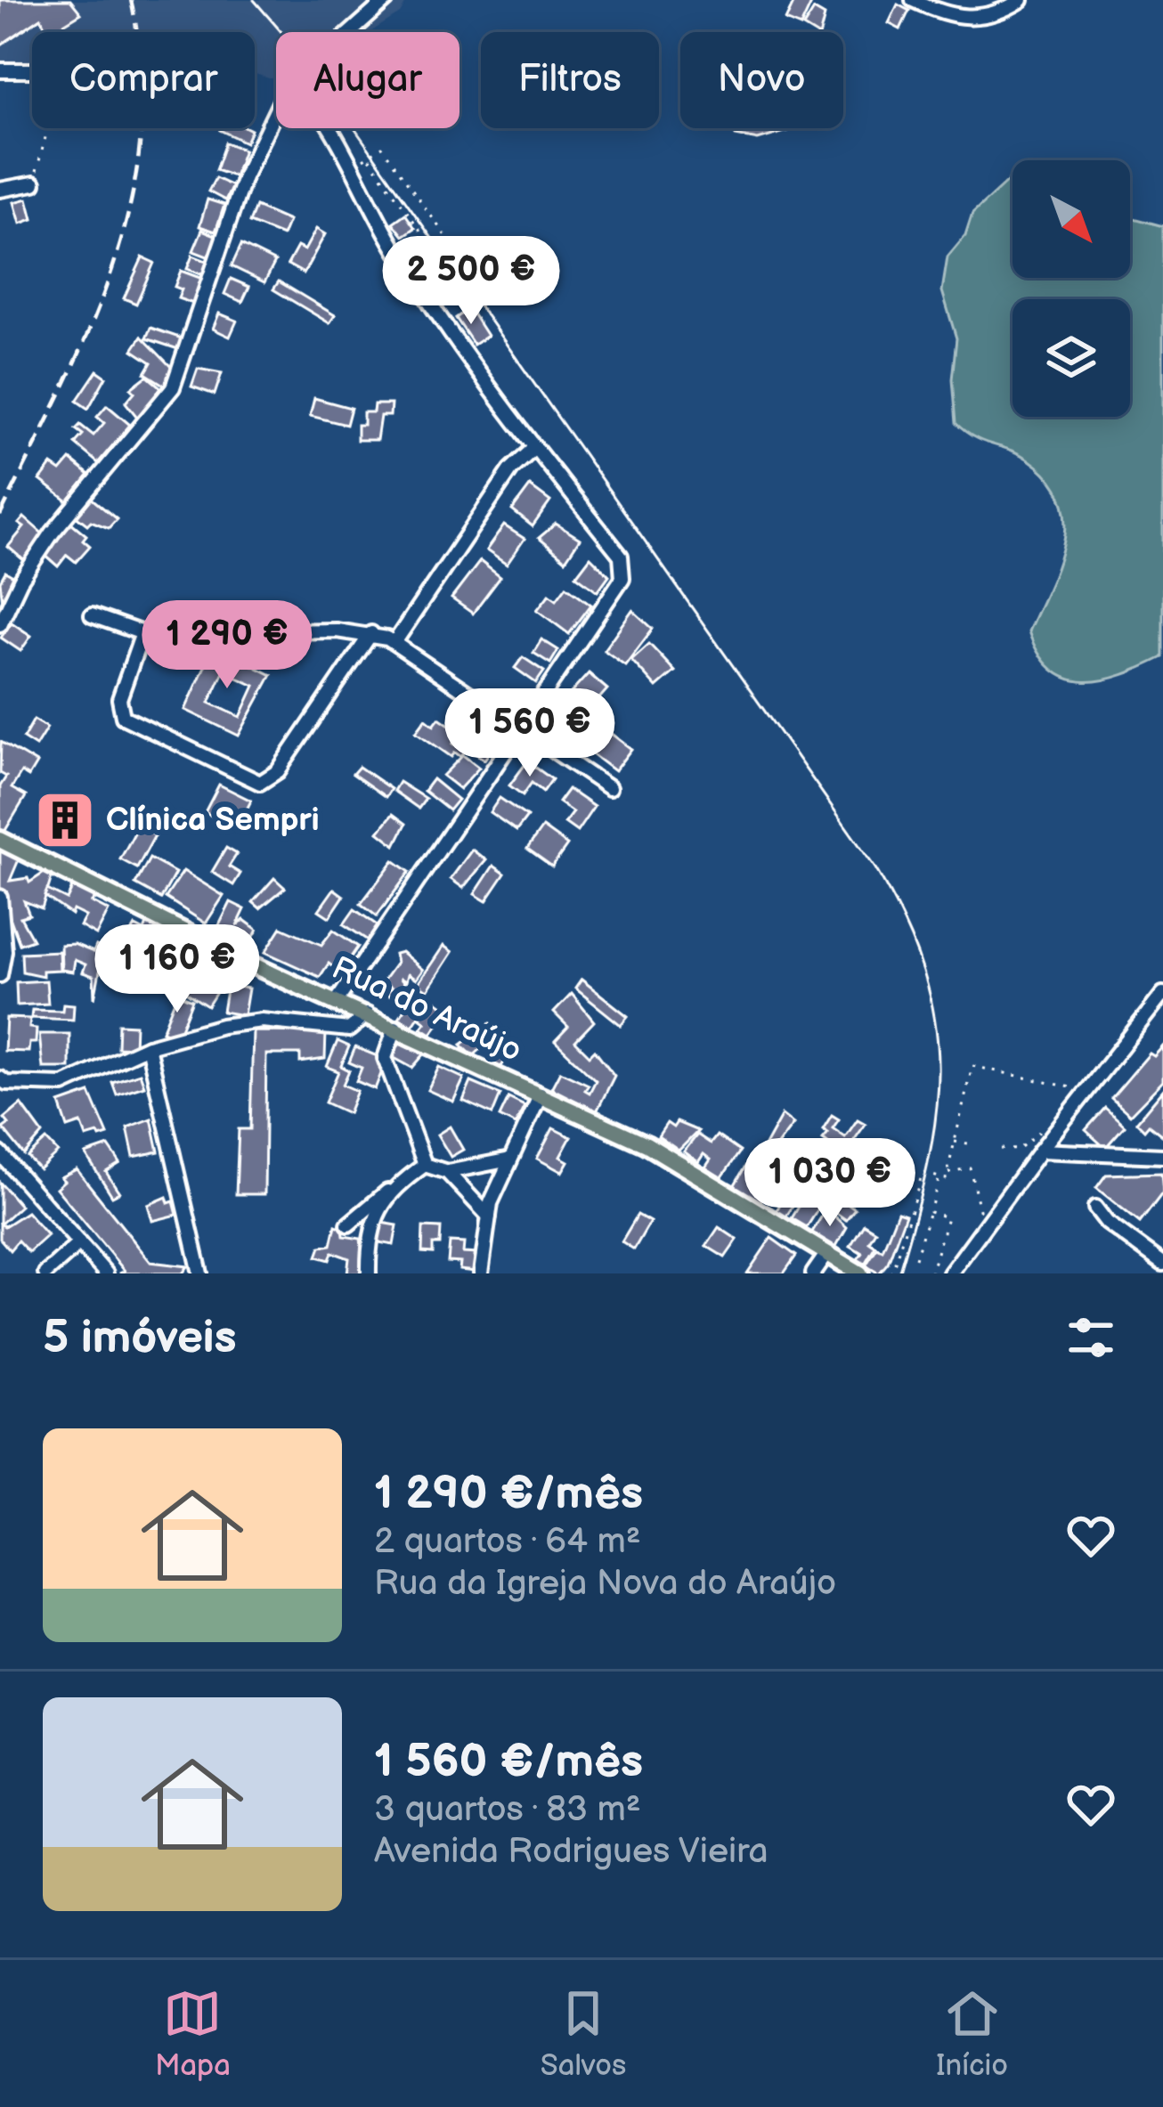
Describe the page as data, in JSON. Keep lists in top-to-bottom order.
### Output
{
  "streets": {
    "main road": ["Rua do Araújo"]
  },
  "places": {
    "building": ["Clínica Sempri"]
  },
  "north": "bottom right",
  "page": {
    "chip": [
      "Comprar",
      "Alugar",
      "Filtros",
      "Novo"
    ],
    "price": [
      "2 500 €",
      "1 290 €",
      "1 560 €",
      "1 160 €",
      "1 030 €"
    ],
    "heading": "5 imóveis",
    "list": [
      {
        "name": "1 290 €/mês",
        "note": "2 quartos · 64 m² · Rua da Igreja Nova do Araújo"
      },
      {
        "name": "1 560 €/mês",
        "note": "3 quartos · 83 m² · Avenida Rodrigues Vieira"
      }
    ],
    "tabs": ["Mapa", "Salvos", "Início"]
  }
}
